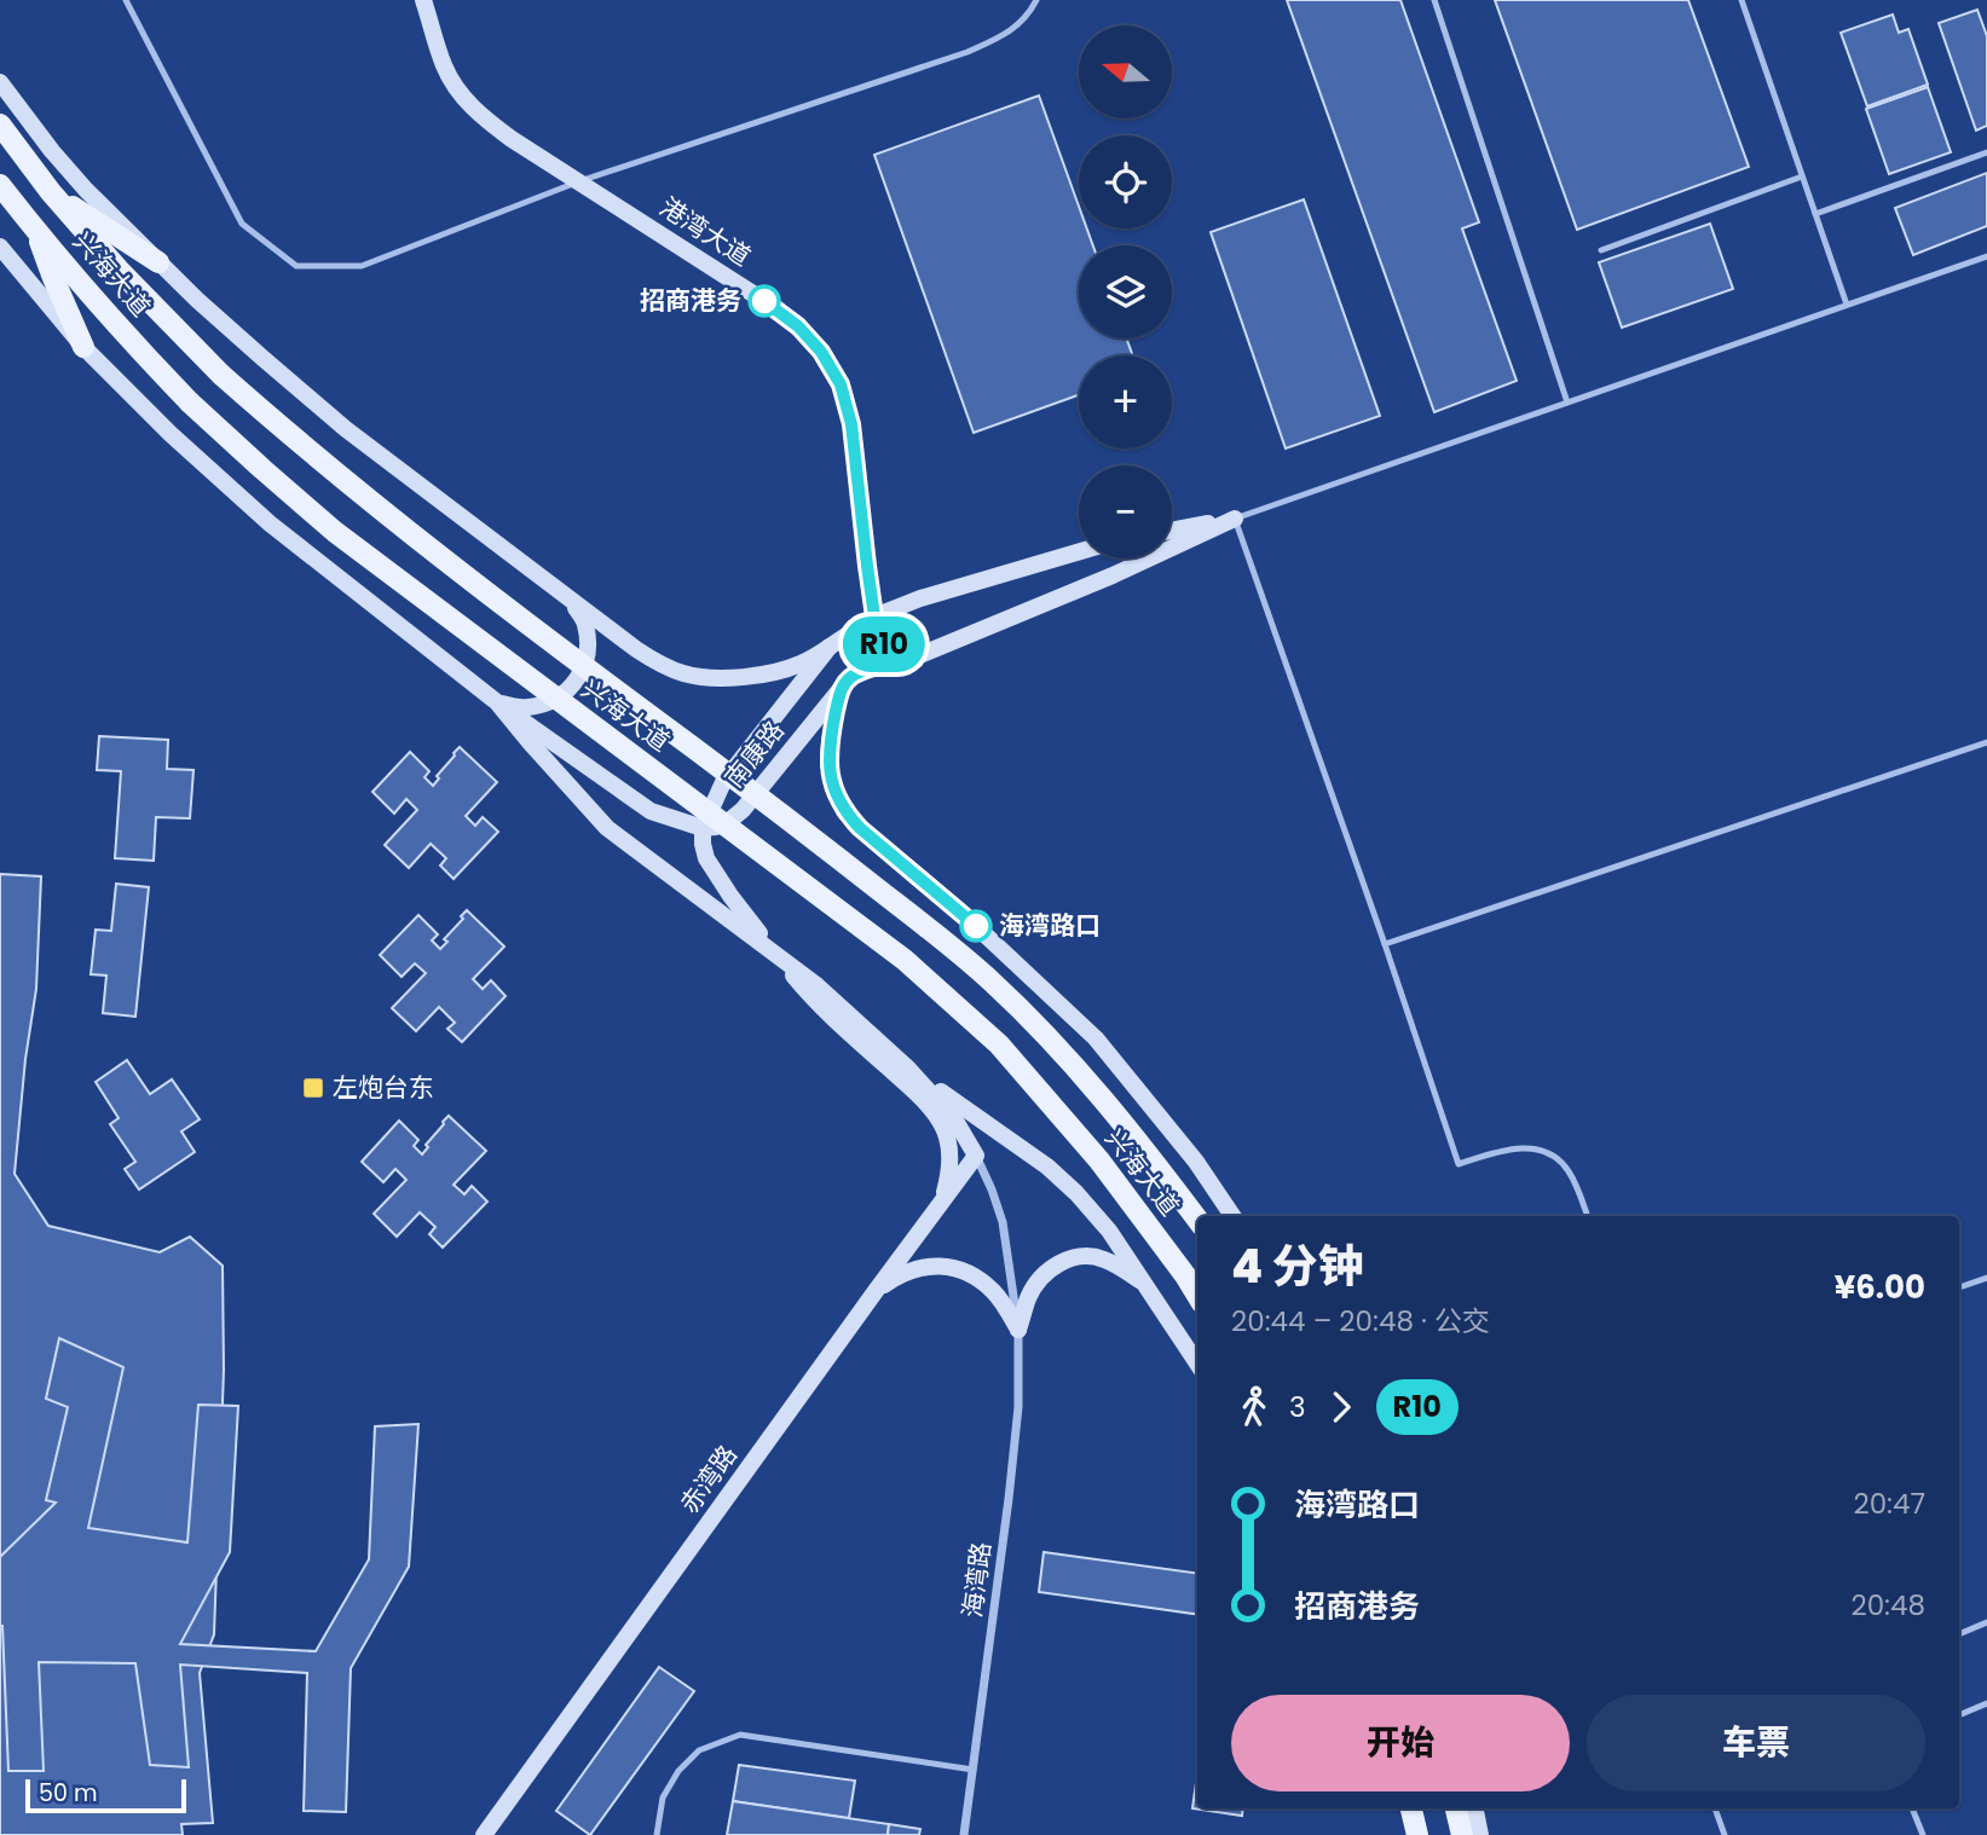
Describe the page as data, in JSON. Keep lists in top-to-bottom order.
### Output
{
  "streets": {
    "main road": ["兴海大道"],
    "street": [
      "港湾大道",
      "南康路",
      "赤湾路",
      "海湾路"
    ]
  },
  "crossings": [
    ["港湾大道", "南康路"],
    ["兴海大道", "南康路"],
    ["赤湾路", "海湾路"]
  ],
  "places": {
    "other": ["招商港务", "海湾路口"],
    "transit": ["左炮台东"]
  },
  "lines": ["bus line R10"],
  "scale_bar": "50 m",
  "north": "left",
  "page": {
    "on_map": "R10",
    "map_buttons": ["+", "−"],
    "heading": ["4 分钟", "20:44 – 20:48 · 公交", "¥6.00"],
    "legs": ["3", "R10"],
    "list": [
      {
        "name": "海湾路口",
        "value": "20:47"
      },
      {
        "name": "招商港务",
        "value": "20:48"
      }
    ],
    "buttons": ["开始", "车票"],
    "scale": "50 m"
  }
}
